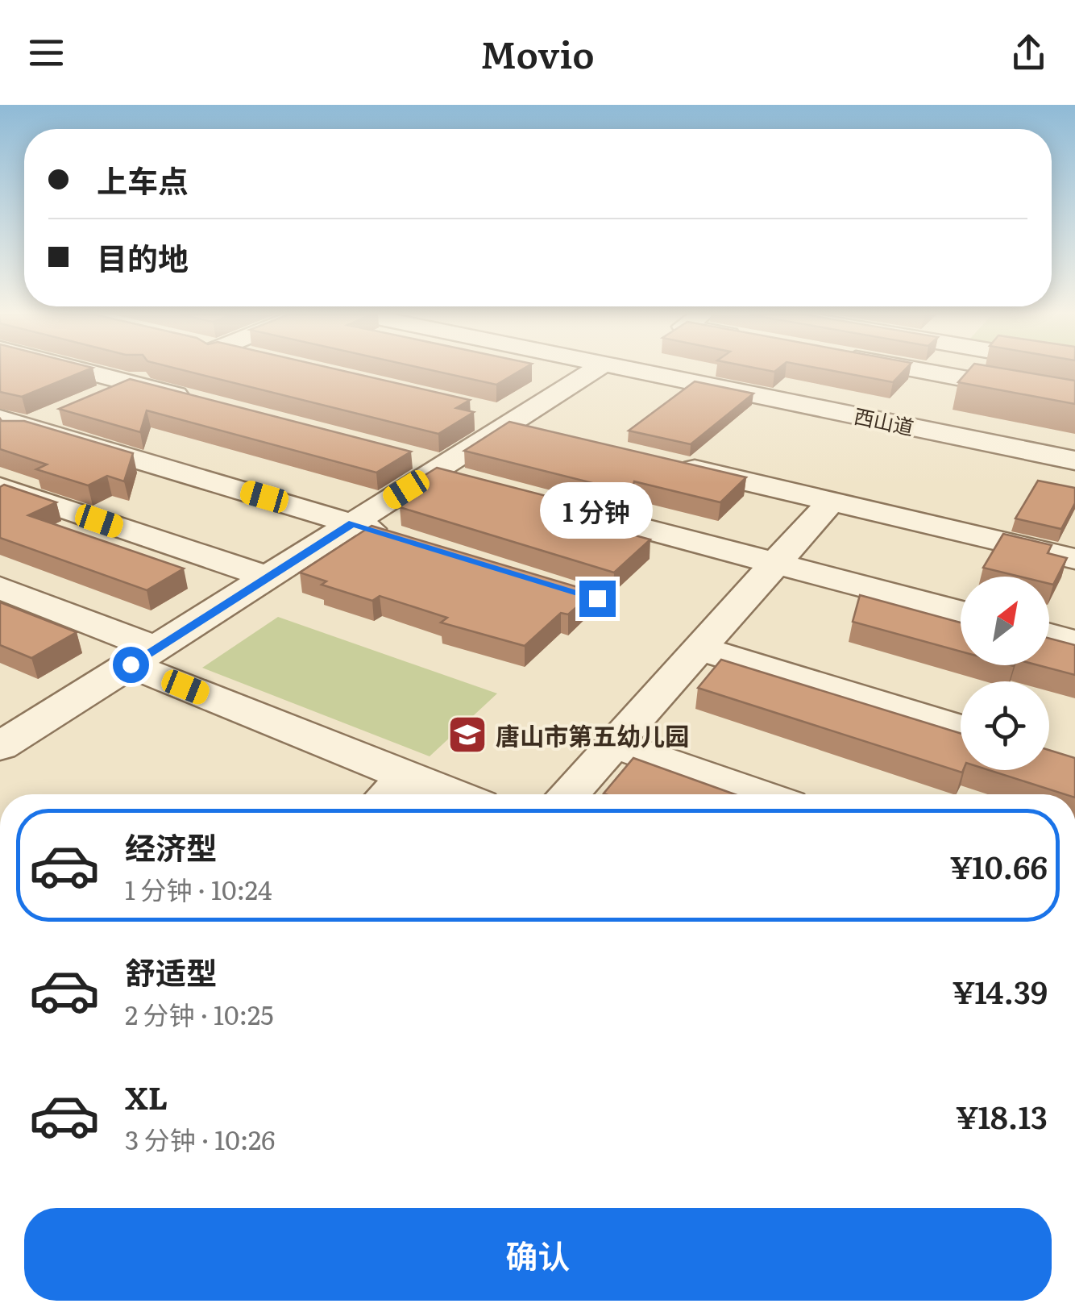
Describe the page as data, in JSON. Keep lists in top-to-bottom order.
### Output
{
  "streets": {
    "street": ["西山道"]
  },
  "places": {
    "school or university": ["唐山市第五幼儿园"]
  },
  "north": "top right",
  "page": {
    "header": "Movio",
    "banner": ["上车点", "目的地"],
    "bubble": "1 分钟",
    "list": [
      {
        "name": "经济型",
        "note": "1 分钟 · 10:24",
        "value": "¥10.66"
      },
      {
        "name": "舒适型",
        "note": "2 分钟 · 10:25",
        "value": "¥14.39"
      },
      {
        "name": "XL",
        "note": "3 分钟 · 10:26",
        "value": "¥18.13"
      }
    ],
    "buttons": "确认"
  }
}
